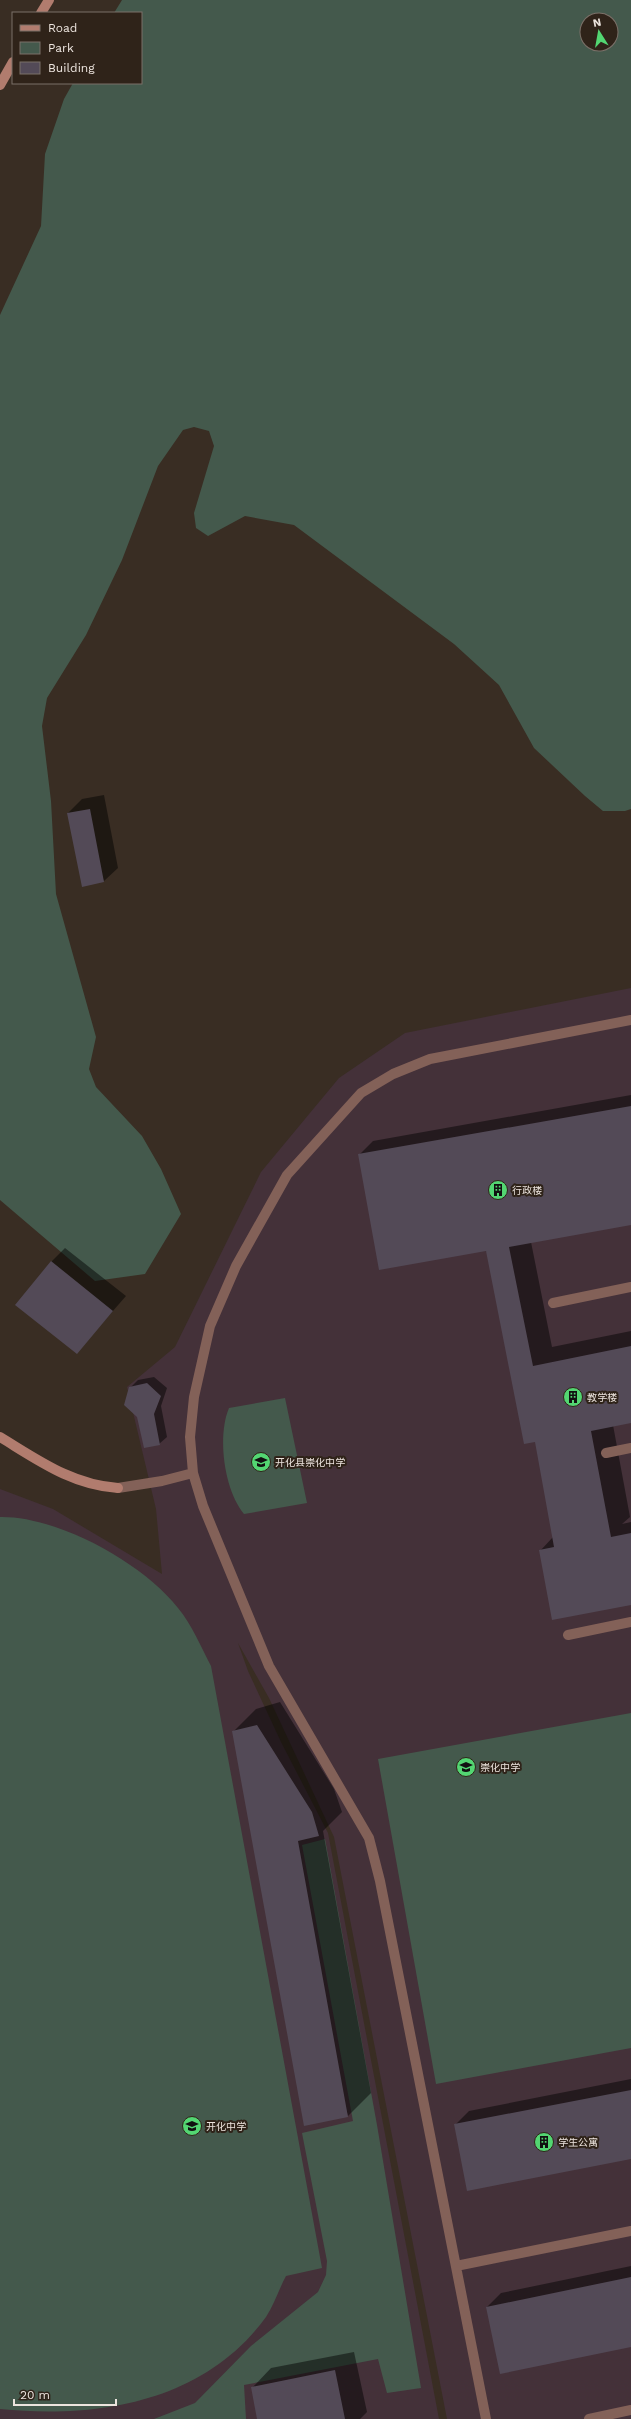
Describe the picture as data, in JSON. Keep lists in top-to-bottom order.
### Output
{
  "places": {
    "building": ["行政楼", "教学楼", "学生公寓"],
    "school or university": ["开化县崇化中学", "崇化中学", "开化中学"]
  },
  "legend": ["Road", "Park", "Building"],
  "scale_bar": "20 m",
  "north": "top"
}
